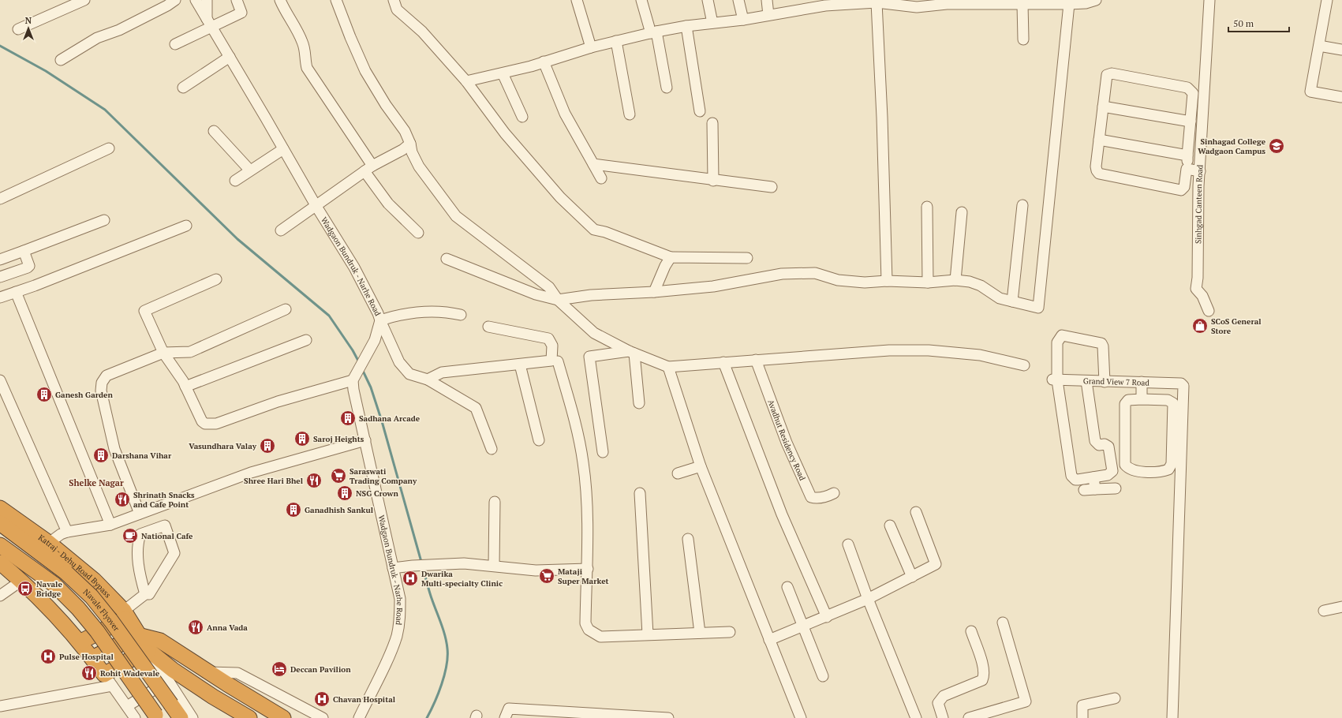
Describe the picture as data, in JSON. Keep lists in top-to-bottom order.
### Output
{
  "streets": {
    "highway": ["Katraj - Dehu Road Bypass", "Navale Flyover"],
    "street": [
      "Sinhgad Canteen Road",
      "Wadgaon Bundruk - Narhe Road",
      "Grand View 7 Road",
      "Avadhut Residency Road"
    ]
  },
  "districts": ["Shelke Nagar"],
  "places": {
    "school or university": ["Sinhagad College Wadgaon Campus"],
    "shop": ["SCoS General Store"],
    "building": [
      "Ganesh Garden",
      "Sadhana Arcade",
      "Saroj Heights",
      "Vasundhara Valay",
      "Darshana Vihar",
      "NSG Crown",
      "Ganadhish Sankul"
    ],
    "supermarket": ["Saraswati Trading Company", "Mataji Super Market"],
    "restaurant": [
      "Shree Hari Bhel",
      "Shrinath Snacks and Cafe Point",
      "Anna Vada",
      "Rohit Wadevale"
    ],
    "cafe": ["National Cafe"],
    "hospital": ["Dwarika Multi-specialty Clinic", "Pulse Hospital", "Chavan Hospital"],
    "bus stop": ["Navale Bridge"],
    "hotel": ["Deccan Pavilion"]
  },
  "scale_bar": "50 m",
  "north": "top"
}
